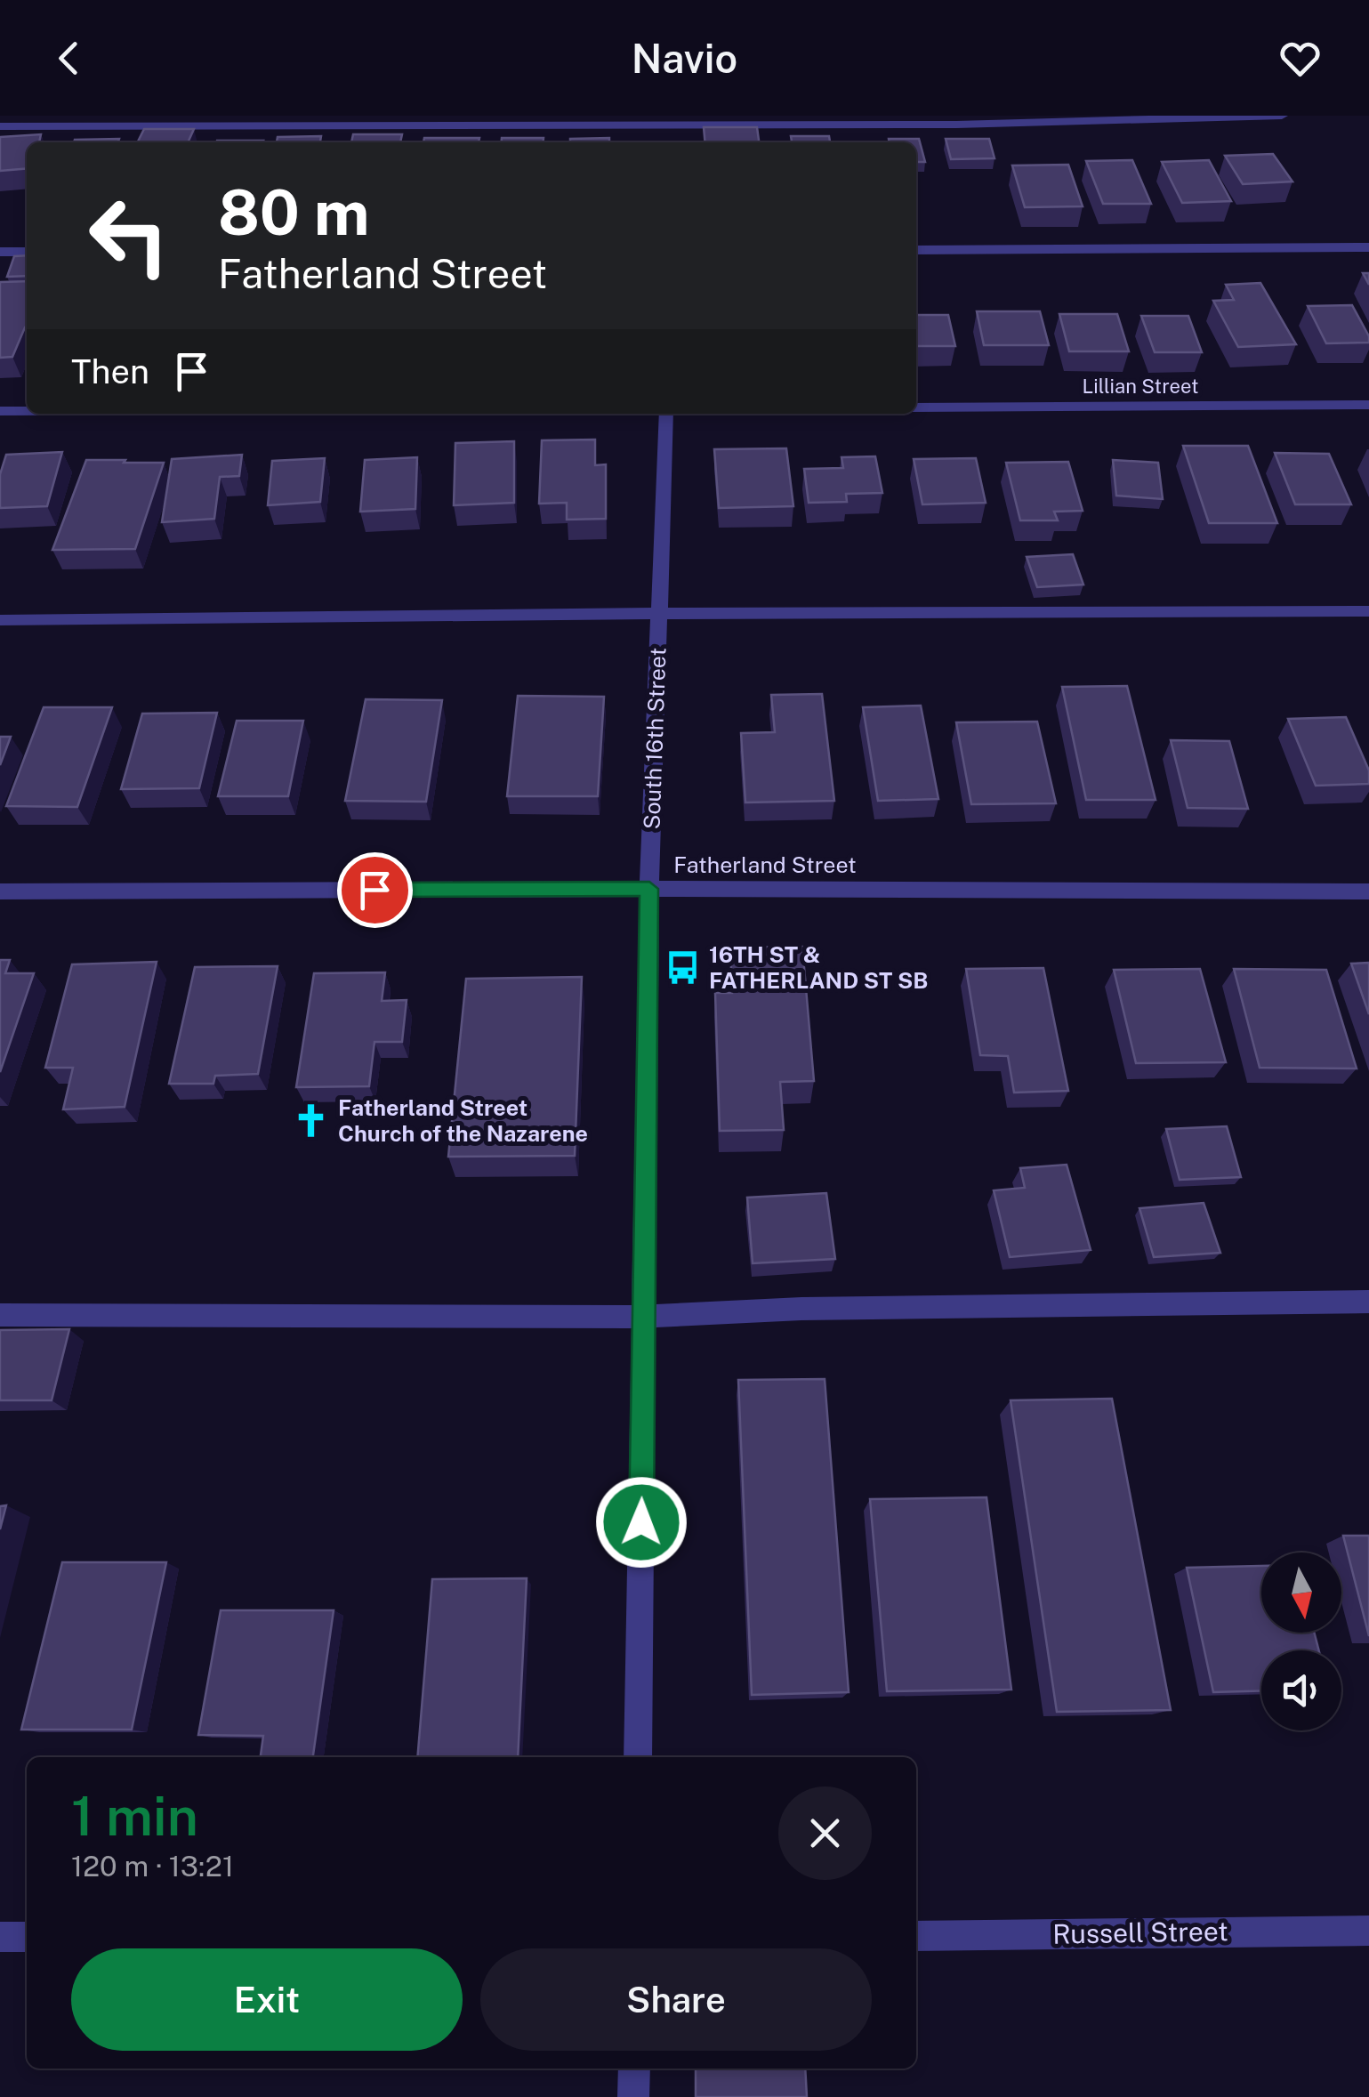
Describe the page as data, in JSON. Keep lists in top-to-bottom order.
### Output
{
  "streets": {
    "street": [
      "Lillian Street",
      "South 16th Street",
      "Fatherland Street",
      "Russell Street"
    ]
  },
  "crossings": [
    ["South 16th Street", "Fatherland Street"]
  ],
  "places": {
    "bus stop": ["16TH ST & FATHERLAND ST SB"],
    "church": ["Fatherland Street Church of the Nazarene"]
  },
  "north": "bottom",
  "page": {
    "header": "Navio",
    "turn": ["80 m", "Fatherland Street"],
    "then": "Then",
    "heading": ["1 min", "120 m · 13:21"],
    "buttons": ["Exit", "Share"]
  }
}
